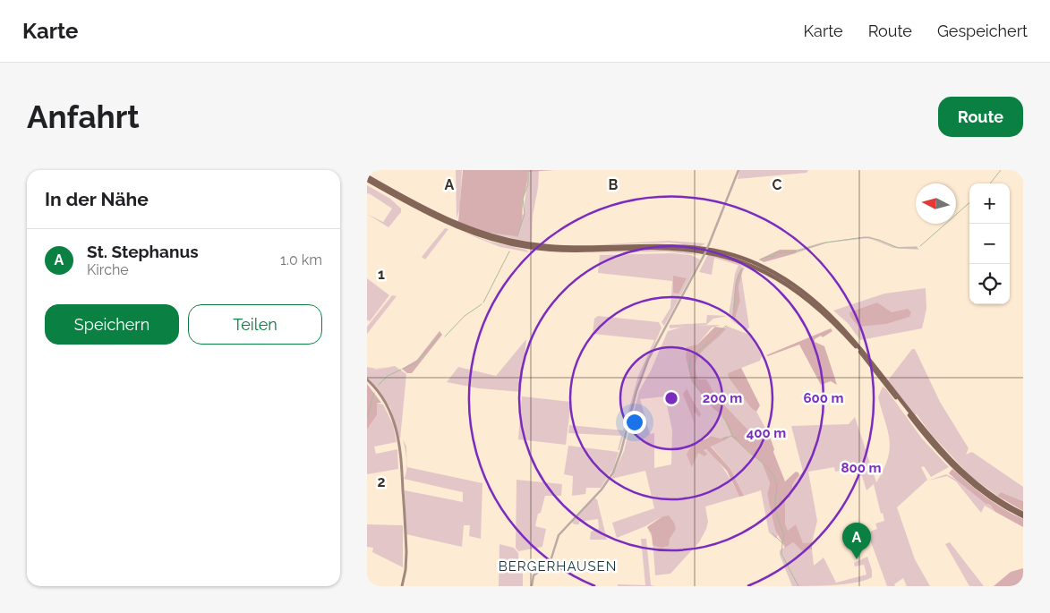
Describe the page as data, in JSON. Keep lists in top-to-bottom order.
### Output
{
  "districts": ["BERGERHAUSEN"],
  "north": "left",
  "page": {
    "header": "Karte",
    "nav": ["Karte", "Route", "Gespeichert"],
    "buttons": [
      "Route",
      ["Speichern", "Teilen"]
    ],
    "title": "Anfahrt",
    "heading": "In der Nähe",
    "map_buttons": ["+", "−"],
    "list": [
      {
        "mark": "A",
        "name": "St. Stephanus",
        "note": "Kirche",
        "value": "1.0 km"
      }
    ],
    "pins": "A"
  },
  "grid": {
    "columns": ["A", "B", "C"],
    "rows": ["1", "2"]
  },
  "rings": [
    "200 m",
    "600 m",
    "400 m",
    "800 m"
  ]
}
